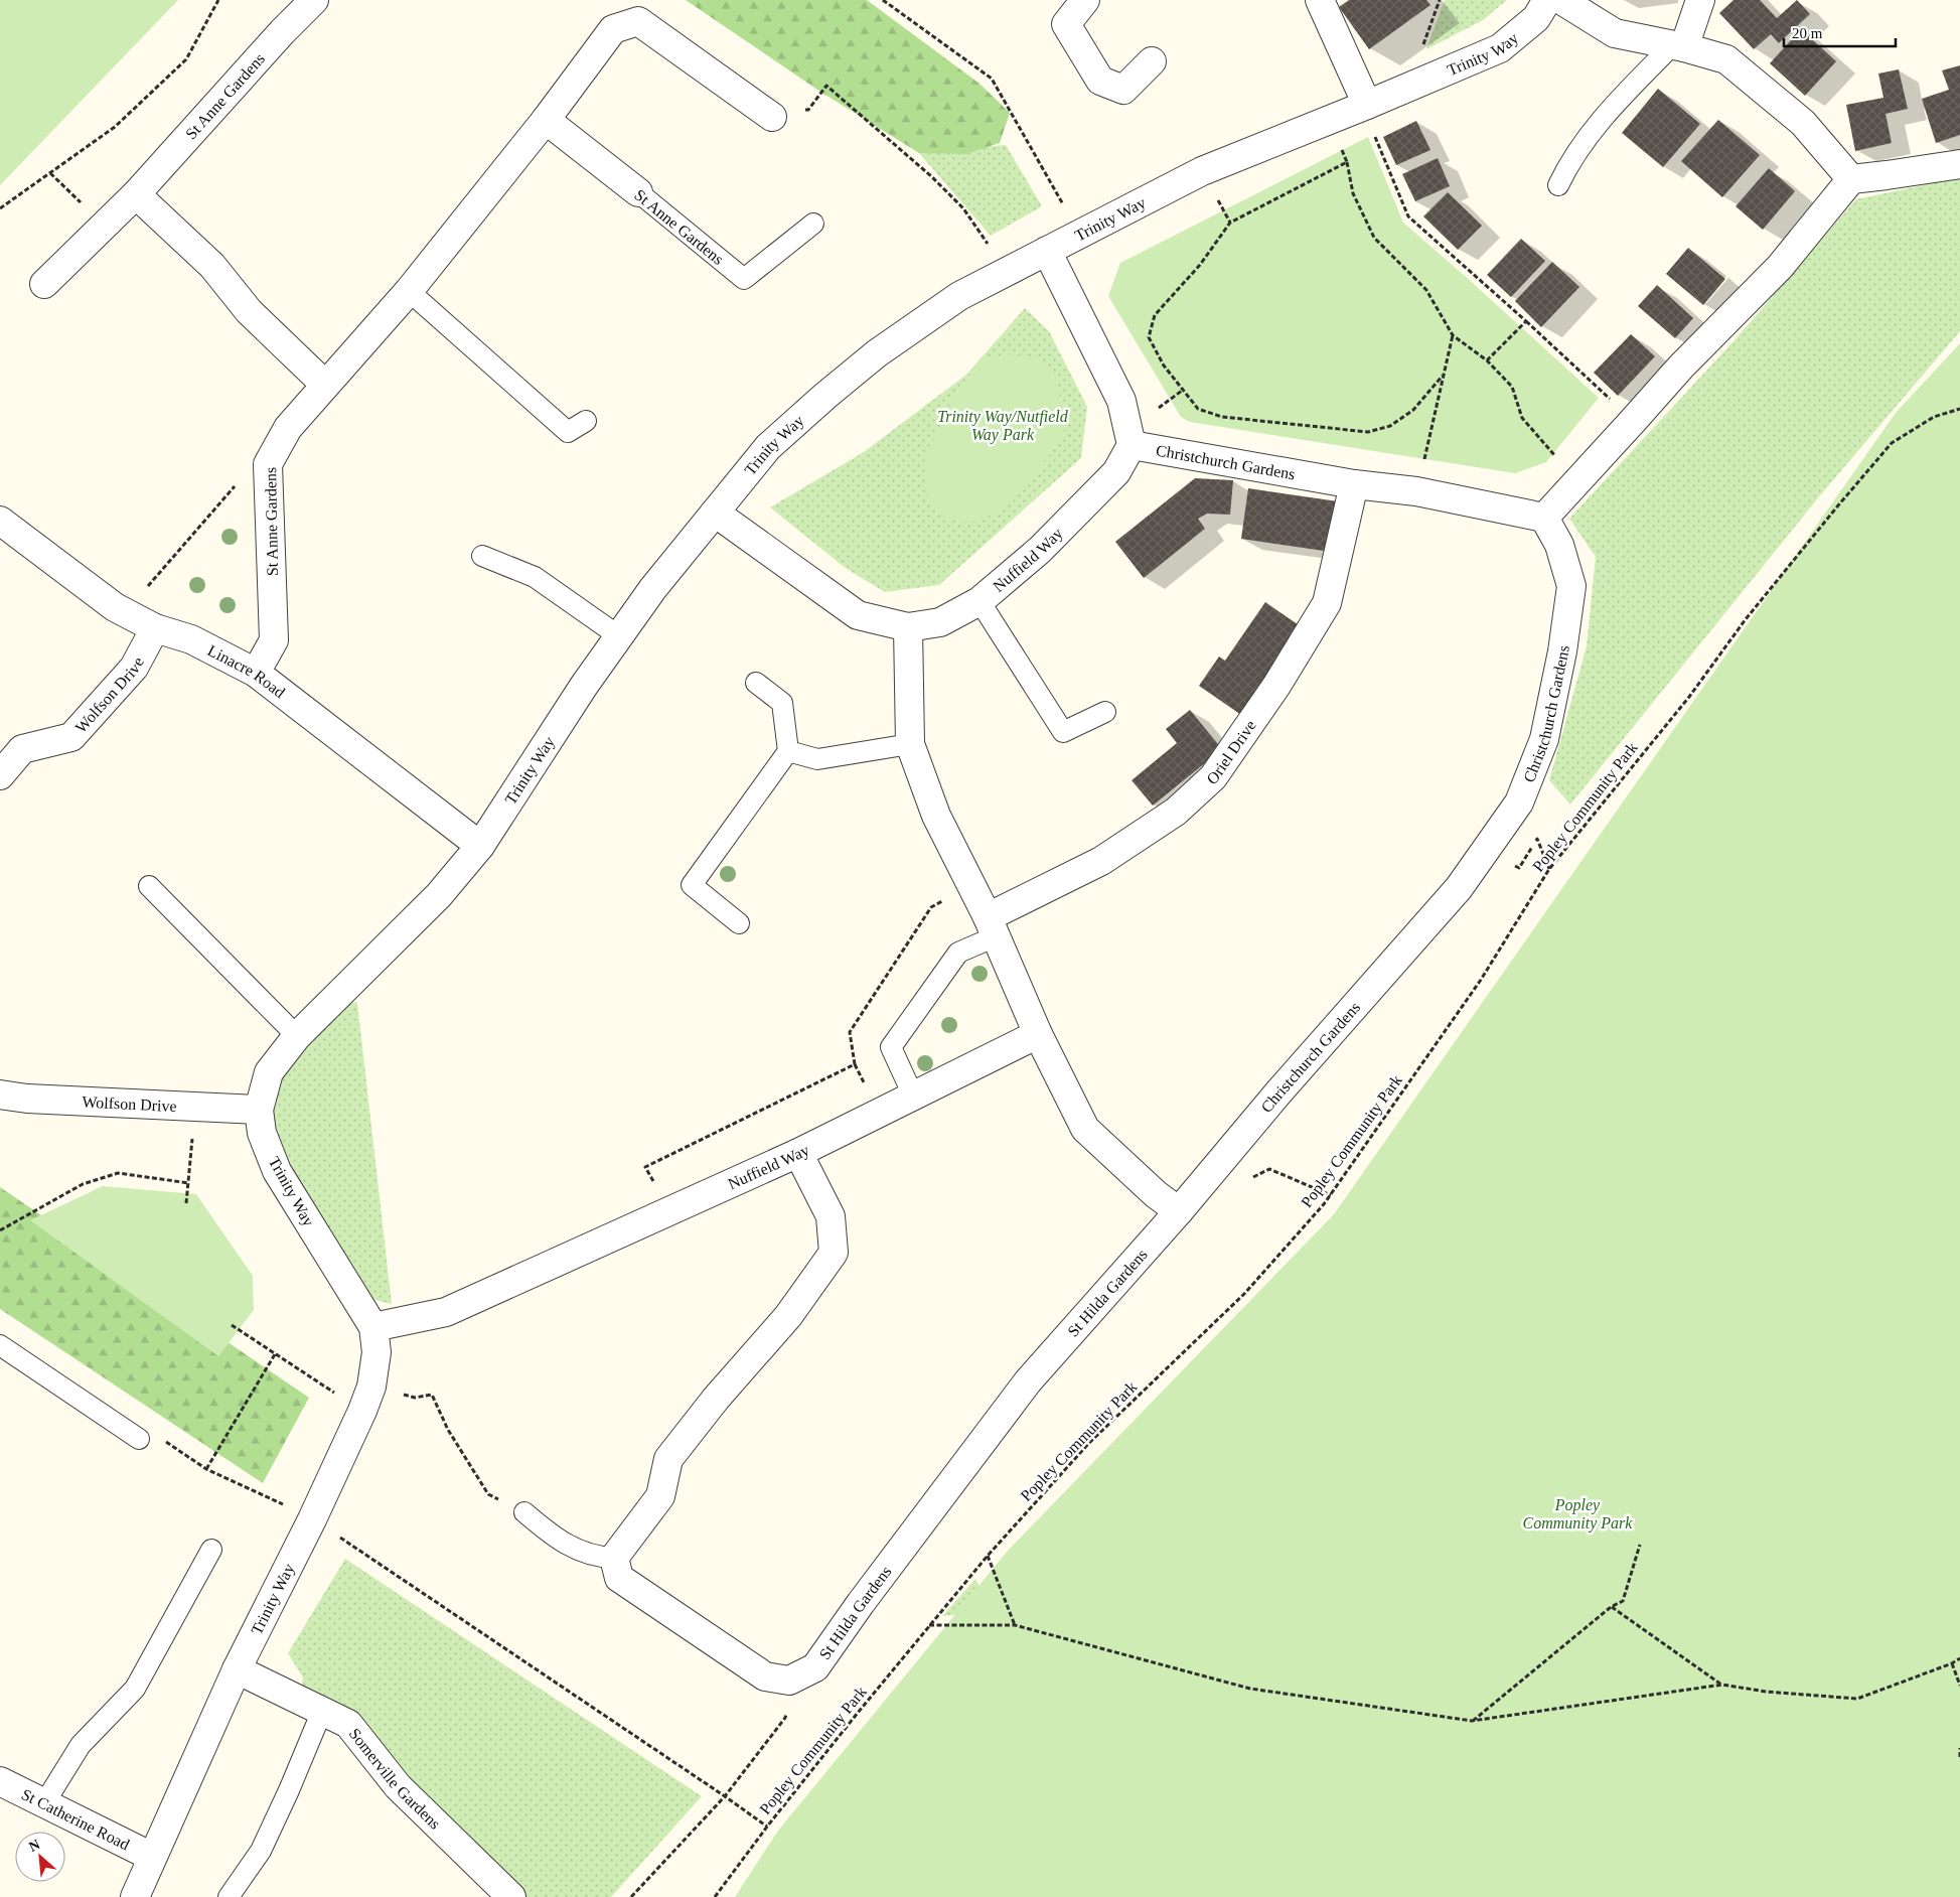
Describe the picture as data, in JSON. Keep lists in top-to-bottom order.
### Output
{
  "streets": {
    "street": [
      "Trinity Way",
      "St Anne Gardens",
      "Christchurch Gardens",
      "Nuffield Way",
      "Linacre Road",
      "Wolfson Drive",
      "Oriel Drive",
      "St Hilda Gardens",
      "Somerville Gardens",
      "St Catherine Road"
    ],
    "path": ["Popley Community Park"]
  },
  "crossings": [
    ["Trinity Way", "Nuffield Way"],
    ["Trinity Way", "Linacre Road"],
    ["Trinity Way", "Wolfson Drive"],
    ["Trinity Way", "Somerville Gardens"],
    ["Trinity Way", "St Catherine Road"],
    ["St Anne Gardens", "Linacre Road"],
    ["Christchurch Gardens", "Nuffield Way"],
    ["Christchurch Gardens", "Oriel Drive"],
    ["Christchurch Gardens", "St Hilda Gardens"],
    ["Linacre Road", "Wolfson Drive"]
  ],
  "parks": ["Trinity Way/Nutfield Way Park", "Popley Community Park"],
  "scale_bar": "20 m",
  "north": "top left"
}
